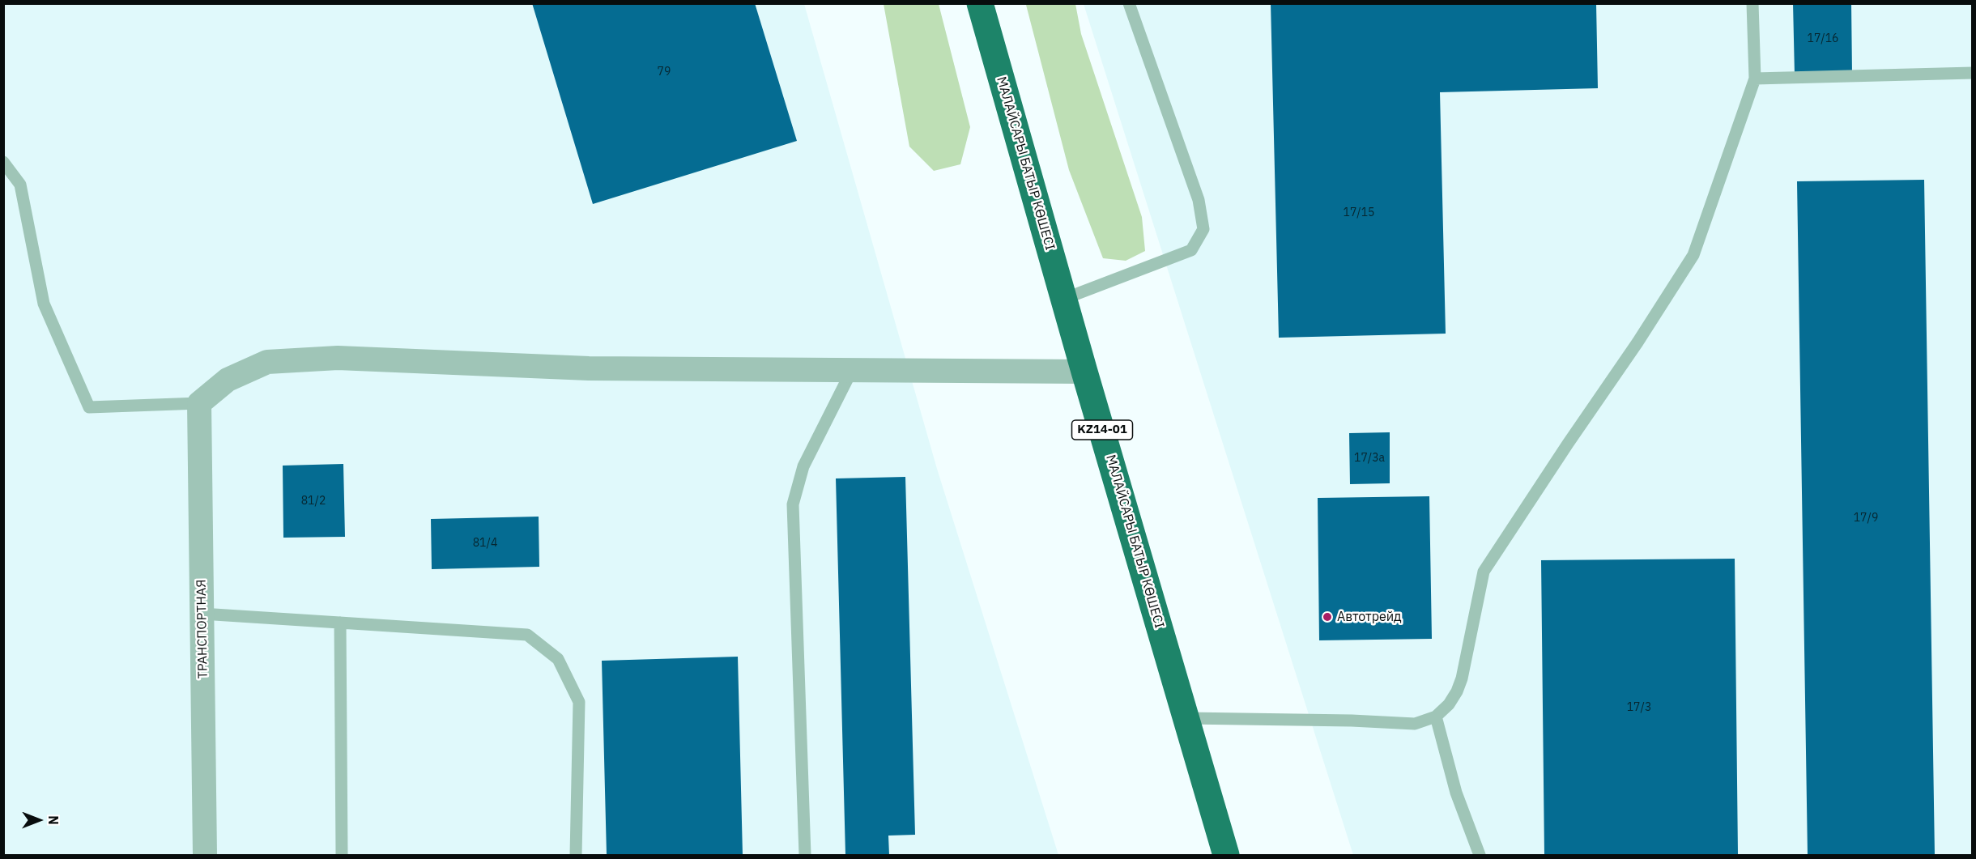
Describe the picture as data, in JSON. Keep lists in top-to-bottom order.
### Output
{
  "streets": {
    "highway": ["МАЛАЙСАРЫ БАТЫР КӨШЕСІ", "KZ14-01"],
    "street": ["ТРАНСПОРТНАЯ"]
  },
  "places": ["Автотрейд"],
  "house_numbers": [
    "17/16",
    "79",
    "17/15",
    "17/3а",
    "81/2",
    "17/9",
    "81/4",
    "17/3"
  ],
  "north": "right"
}
